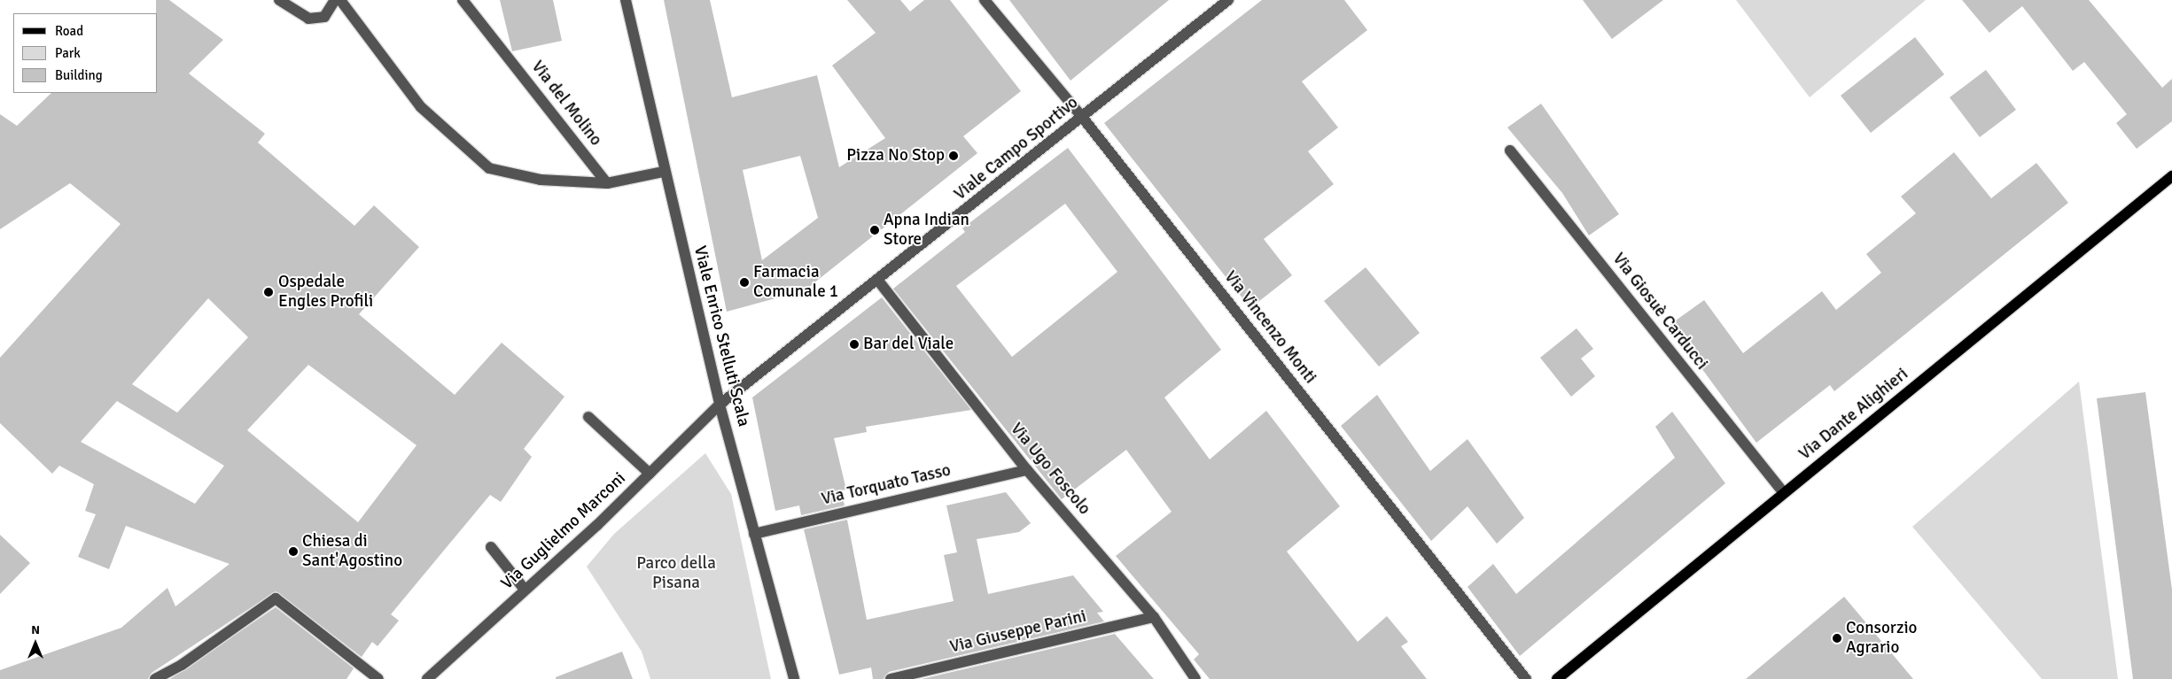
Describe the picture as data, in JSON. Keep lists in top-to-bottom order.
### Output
{
  "streets": {
    "main road": ["Via Dante Alighieri"],
    "street": [
      "Via del Molino",
      "Viale Campo Sportivo",
      "Via Giosuè Carducci",
      "Via Vincenzo Monti",
      "Viale Enrico Stelluti Scala",
      "Via Ugo Foscolo",
      "Via Torquato Tasso",
      "Via Guglielmo Marconi",
      "Via Giuseppe Parini"
    ]
  },
  "crossings": [
    ["Viale Campo Sportivo", "Via Vincenzo Monti"],
    ["Viale Campo Sportivo", "Viale Enrico Stelluti Scala"],
    ["Viale Campo Sportivo", "Via Ugo Foscolo"],
    ["Viale Campo Sportivo", "Via Guglielmo Marconi"],
    ["Via Giosuè Carducci", "Via Dante Alighieri"],
    ["Viale Enrico Stelluti Scala", "Via Torquato Tasso"],
    ["Viale Enrico Stelluti Scala", "Via Guglielmo Marconi"],
    ["Via Ugo Foscolo", "Via Torquato Tasso"],
    ["Via Ugo Foscolo", "Via Giuseppe Parini"]
  ],
  "parks": ["Parco della Pisana"],
  "places": [
    "Pizza No Stop",
    "Apna Indian Store",
    "Farmacia Comunale 1",
    "Ospedale Engles Profili",
    "Bar del Viale",
    "Chiesa di Sant'Agostino",
    "Consorzio Agrario"
  ],
  "legend": ["Road", "Park", "Building"],
  "north": "top"
}
